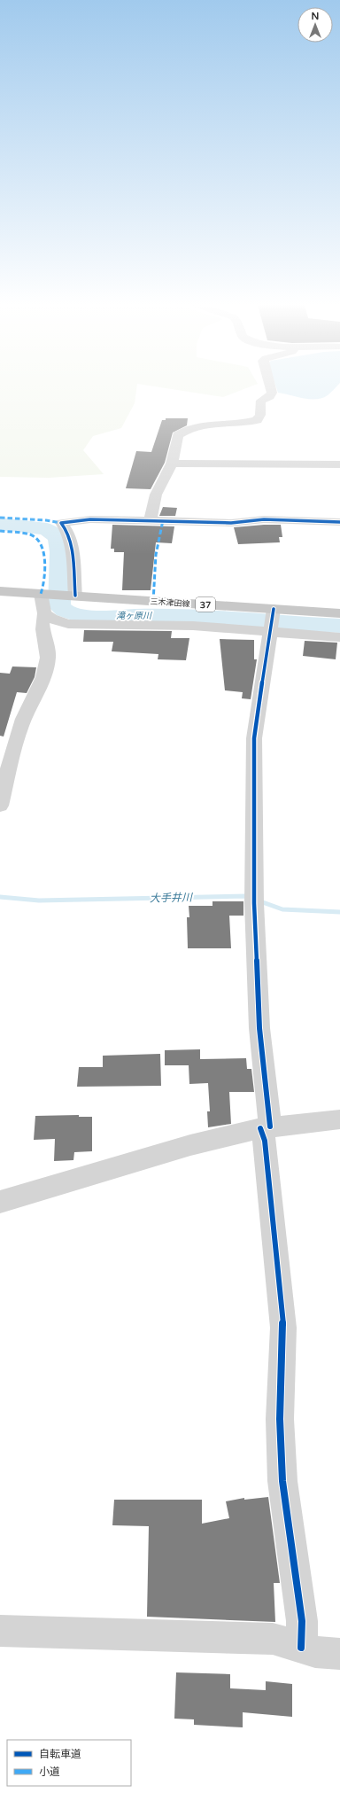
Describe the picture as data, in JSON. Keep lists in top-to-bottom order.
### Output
{
  "streets": {
    "main road": ["三木津田線", "37"]
  },
  "water": ["滝ヶ原川", "大手井川"],
  "legend": ["自転車道", "小道"],
  "north": "top"
}
